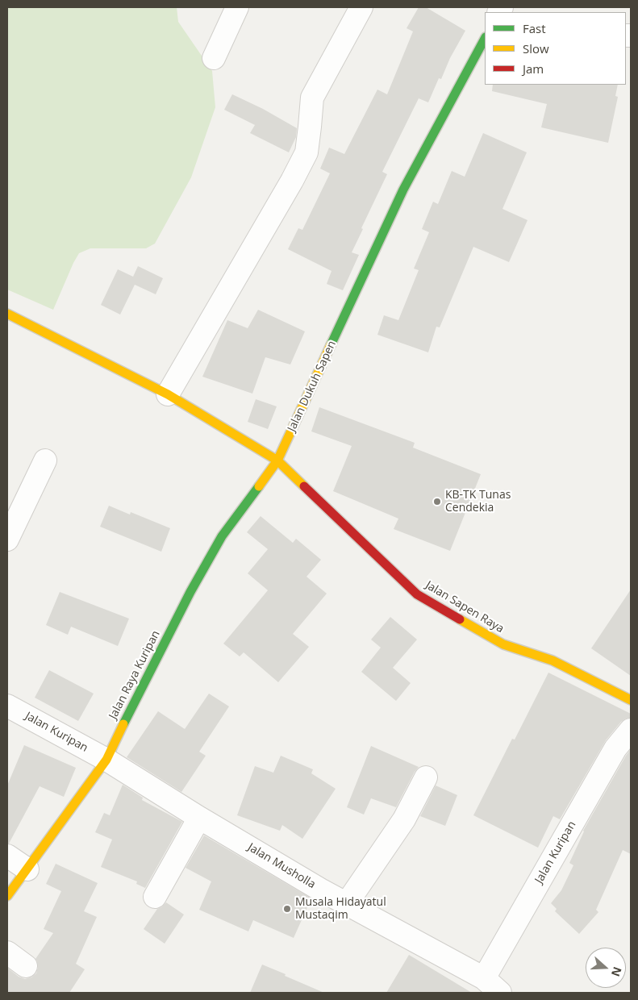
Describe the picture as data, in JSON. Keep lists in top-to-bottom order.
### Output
{
  "streets": {
    "street": [
      "Jalan Dukuh Sapen",
      "Jalan Sapen Raya",
      "Jalan Raya Kuripan",
      "Jalan Kuripan",
      "Jalan Musholla"
    ]
  },
  "crossings": [
    ["Jalan Dukuh Sapen", "Jalan Sapen Raya"],
    ["Jalan Dukuh Sapen", "Jalan Raya Kuripan"],
    ["Jalan Sapen Raya", "Jalan Raya Kuripan"],
    ["Jalan Raya Kuripan", "Jalan Kuripan"],
    ["Jalan Raya Kuripan", "Jalan Musholla"],
    ["Jalan Kuripan", "Jalan Musholla"]
  ],
  "places": ["KB-TK Tunas Cendekia", "Musala Hidayatul Mustaqim"],
  "legend": ["Fast", "Slow", "Jam"],
  "north": "right"
}
